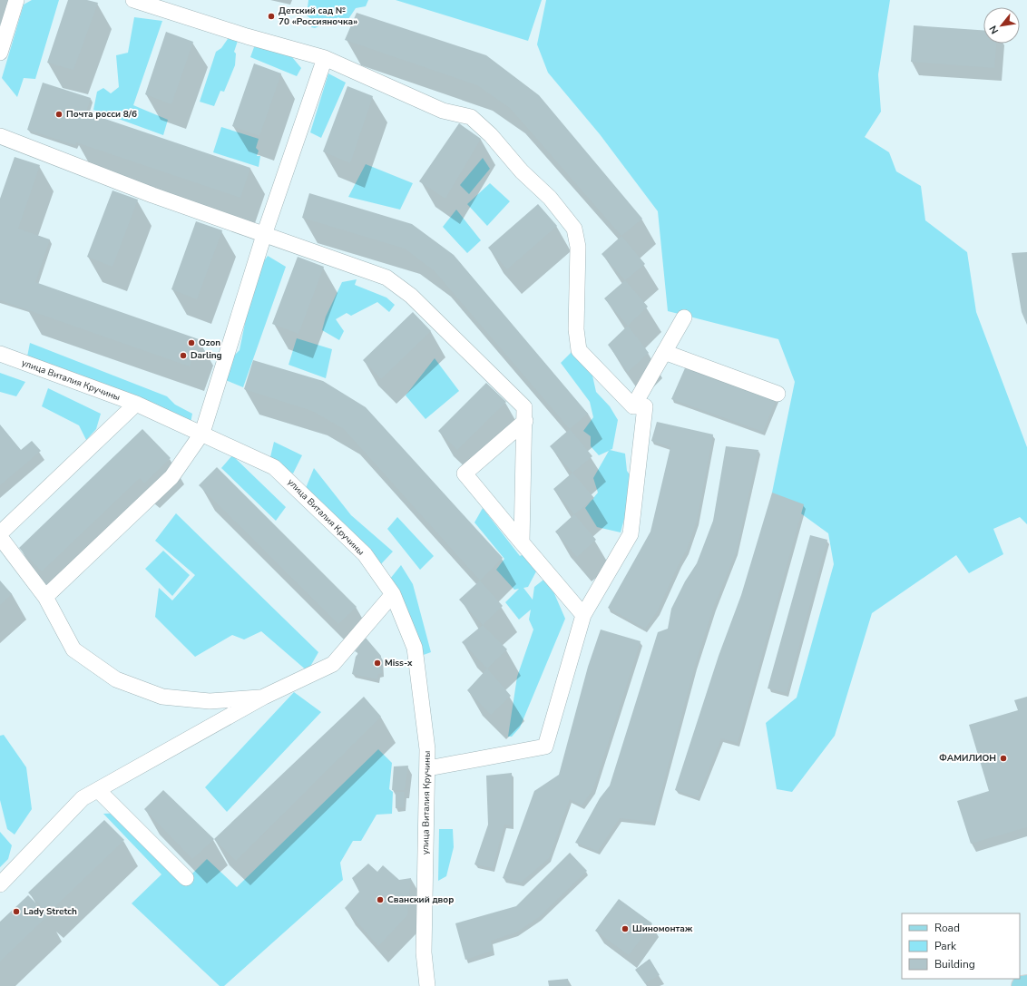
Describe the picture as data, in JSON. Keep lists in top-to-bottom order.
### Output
{
  "streets": {
    "street": ["улица Виталия Кручины"]
  },
  "places": [
    "Детский сад № 70 «Россияночка»",
    "Почта росси 8/6",
    "Ozon",
    "Darling",
    "Miss-x",
    "ФАМИЛИОН",
    "Сванский двор",
    "Lady Stretch",
    "Шиномонтаж"
  ],
  "legend": ["Road", "Park", "Building"],
  "north": "bottom left"
}
